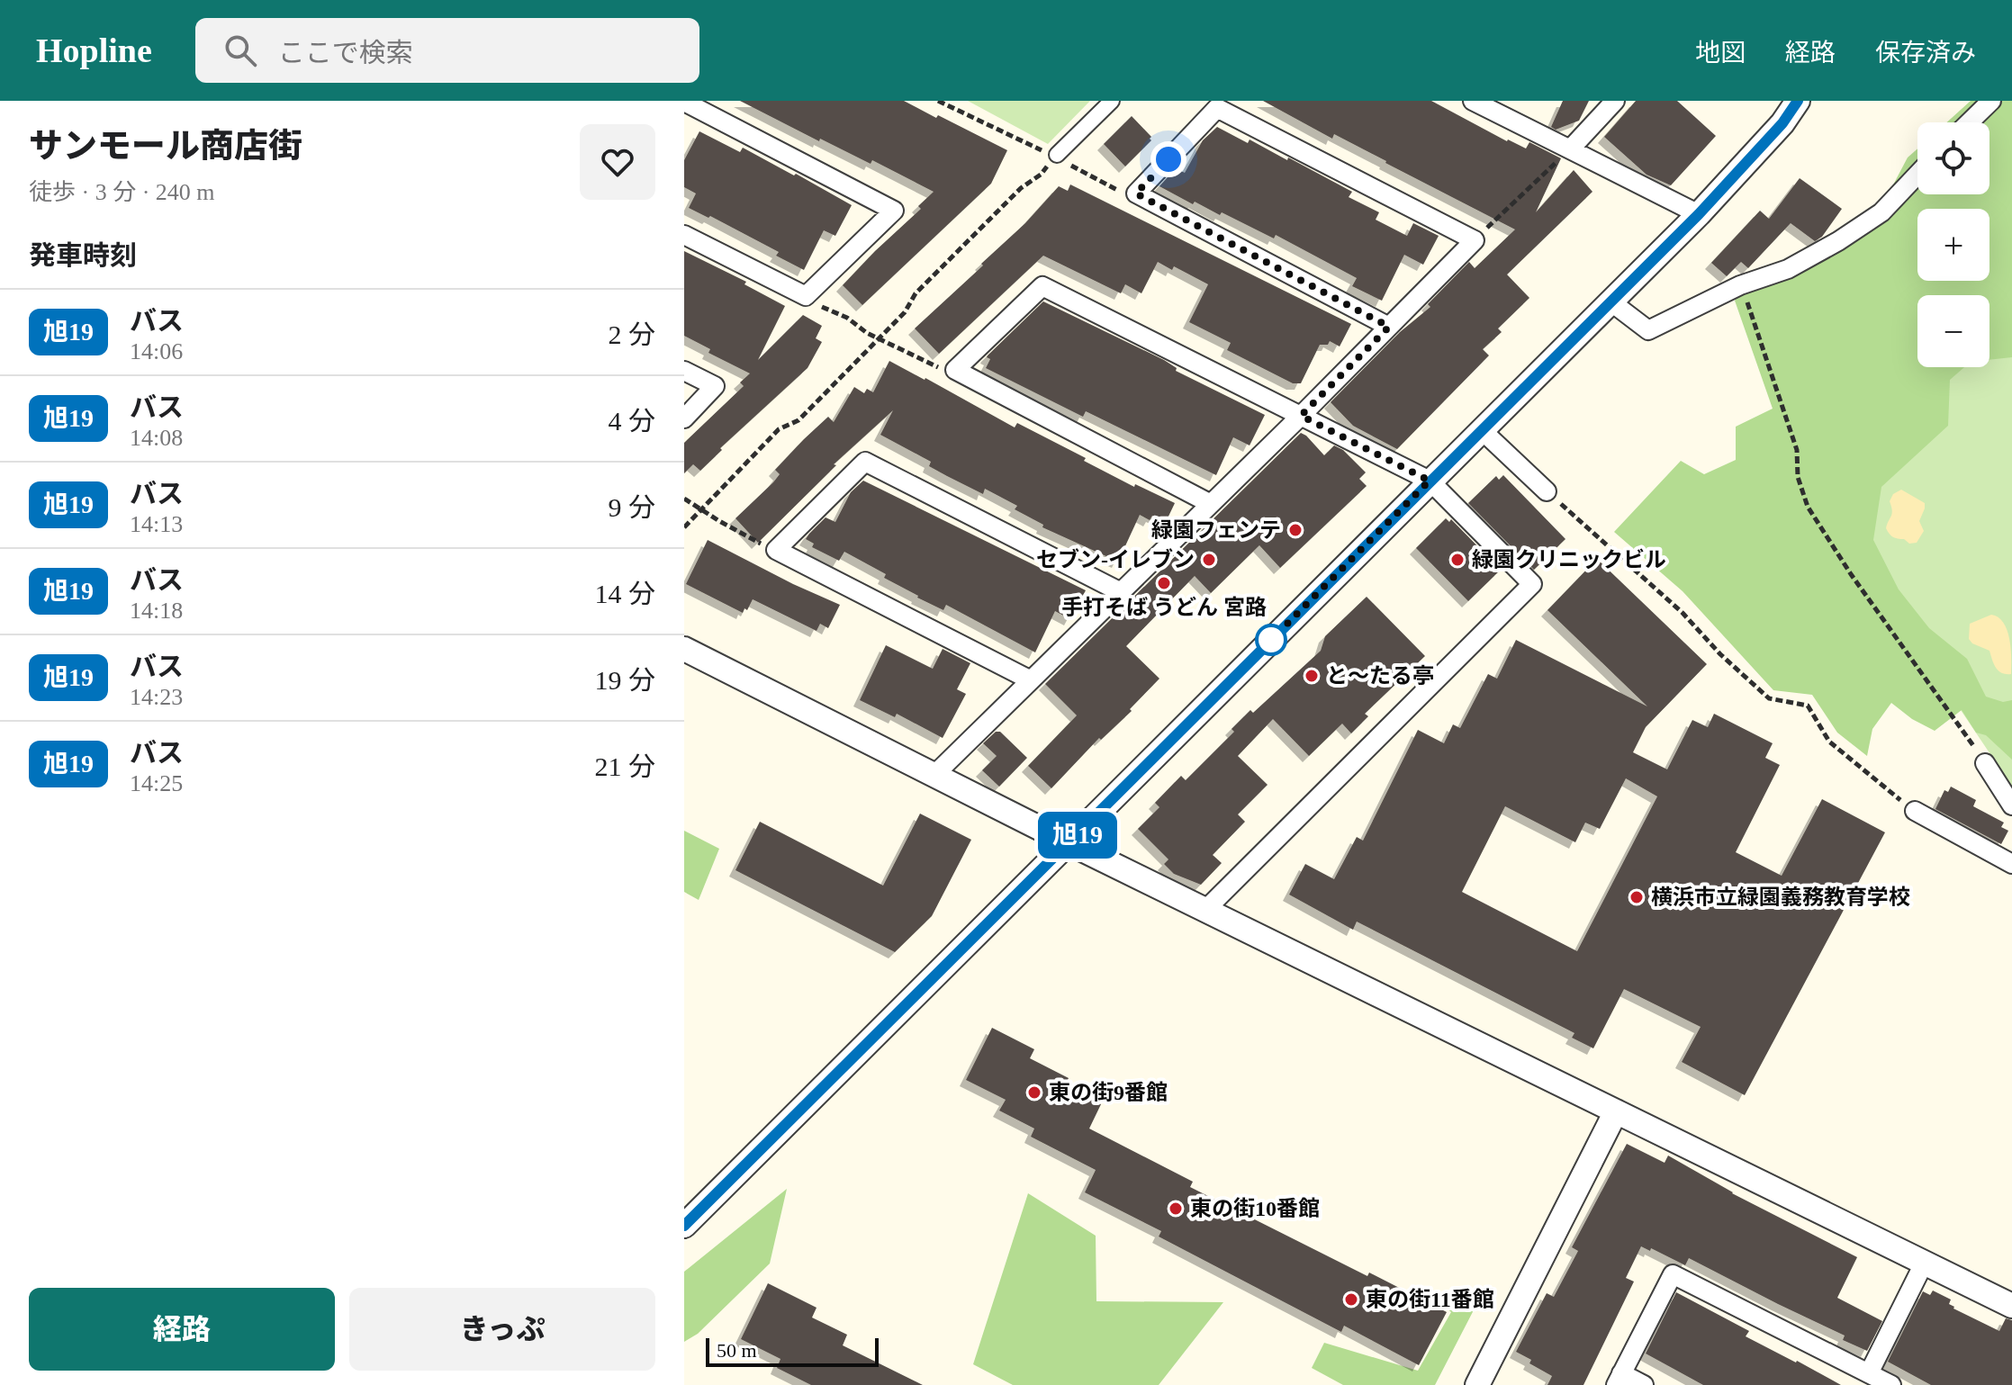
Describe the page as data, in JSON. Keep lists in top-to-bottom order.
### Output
{
  "places": [
    "緑園フェンテ",
    "セブン-イレブン",
    "緑園クリニックビル",
    "手打そば うどん 宮路",
    "と～たる亭",
    "横浜市立緑園義務教育学校",
    "東の街9番館",
    "東の街10番館",
    "東の街11番館"
  ],
  "lines": ["bus line 旭19"],
  "scale_bar": "50 m",
  "page": {
    "header": "Hopline",
    "search": "ここで検索",
    "nav": ["地図", "経路", "保存済み"],
    "heading": [
      ["サンモール商店街", "徒歩 · 3 分 · 240 m"],
      "発車時刻"
    ],
    "on_map": "旭19",
    "map_buttons": ["+", "−"],
    "list": [
      {
        "mark": "旭19",
        "name": "バス",
        "note": "14:06",
        "value": "2 分"
      },
      {
        "mark": "旭19",
        "name": "バス",
        "note": "14:08",
        "value": "4 分"
      },
      {
        "mark": "旭19",
        "name": "バス",
        "note": "14:13",
        "value": "9 分"
      },
      {
        "mark": "旭19",
        "name": "バス",
        "note": "14:18",
        "value": "14 分"
      },
      {
        "mark": "旭19",
        "name": "バス",
        "note": "14:23",
        "value": "19 分"
      },
      {
        "mark": "旭19",
        "name": "バス",
        "note": "14:25",
        "value": "21 分"
      }
    ],
    "buttons": ["経路", "きっぷ"],
    "scale": "50 m"
  }
}
